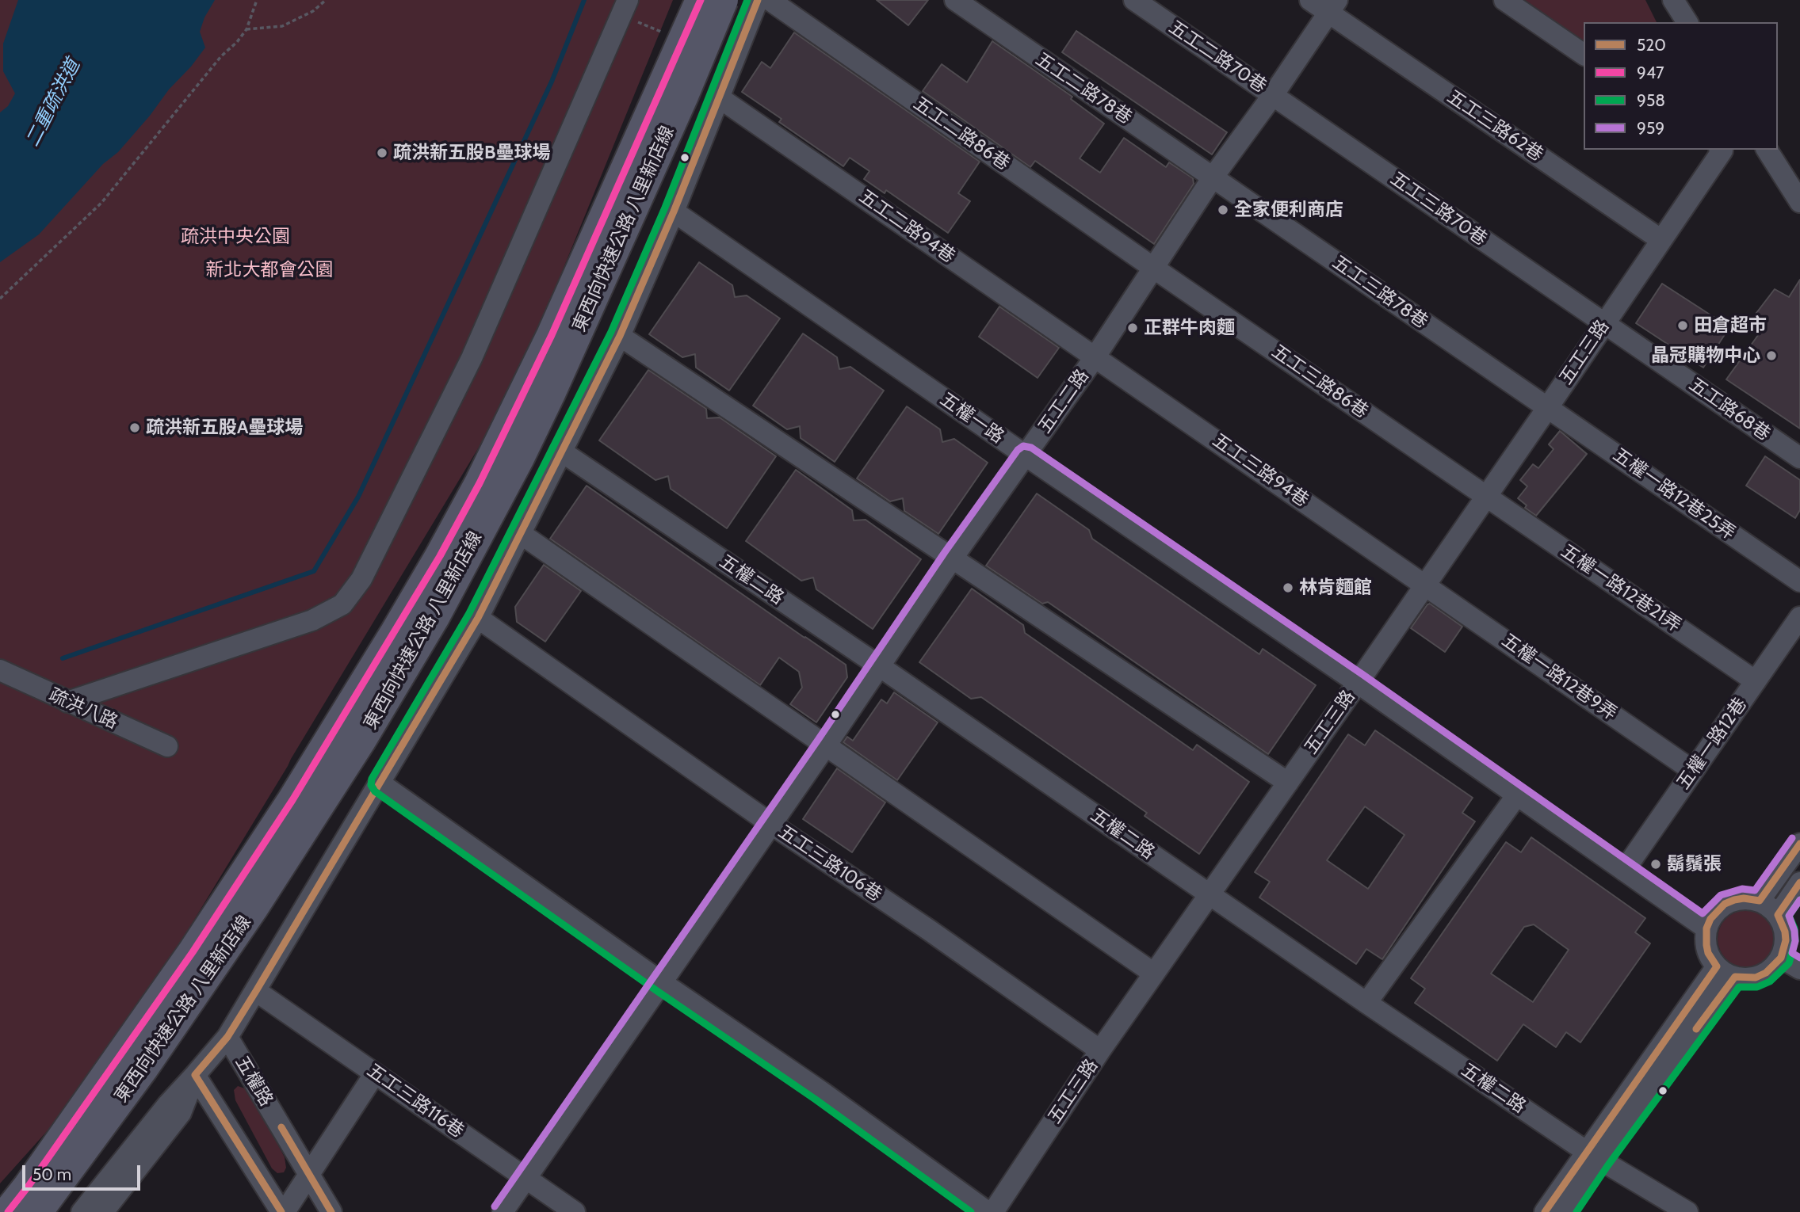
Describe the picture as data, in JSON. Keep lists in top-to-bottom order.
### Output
{
  "streets": {
    "highway": ["東西向快速公路 八里新店線"],
    "street": [
      "五工二路70巷",
      "五工二路78巷",
      "五工三路62巷",
      "五工二路86巷",
      "五工三路70巷",
      "五工二路94巷",
      "五工三路78巷",
      "五工三路",
      "五工三路86巷",
      "五工二路",
      "五工路68巷",
      "五權一路",
      "五工三路94巷",
      "五權一路12巷25弄",
      "五權二路",
      "五權一路12巷21弄",
      "五權一路12巷9弄",
      "疏洪八路",
      "五權一路12巷",
      "五工三路106巷",
      "五權路",
      "五工三路116巷"
    ]
  },
  "crossings": [
    ["五工二路70巷", "五工三路70巷"],
    ["五工二路70巷", "五工二路"],
    ["五工二路78巷", "五工三路78巷"],
    ["五工二路78巷", "五工二路"],
    ["五工三路62巷", "五工三路"],
    ["五工三路62巷", "五工二路"],
    ["五工二路86巷", "五工三路86巷"],
    ["五工二路86巷", "五工二路"],
    ["五工三路70巷", "五工三路"],
    ["五工三路70巷", "五工二路"],
    ["五工三路70巷", "五工路68巷"],
    ["五工二路94巷", "五工二路"],
    ["五工二路94巷", "五工三路94巷"],
    ["五工三路78巷", "五工三路"],
    ["五工三路78巷", "五工二路"],
    ["五工三路78巷", "五權一路12巷25弄"],
    ["五工三路", "五工三路86巷"],
    ["五工三路", "五工路68巷"],
    ["五工三路", "五權一路"],
    ["五工三路", "五工三路94巷"],
    ["五工三路", "五權一路12巷25弄"],
    ["五工三路", "五權二路"],
    ["五工三路", "五權一路12巷21弄"],
    ["五工三路", "五權一路12巷9弄"],
    ["五工三路", "五工三路106巷"],
    ["五工三路86巷", "五工二路"],
    ["五工三路86巷", "五權一路12巷21弄"],
    ["五工二路", "五權一路"],
    ["五工二路", "五工三路94巷"],
    ["五工二路", "五權二路"],
    ["五工二路", "五工三路106巷"],
    ["五工二路", "五工三路116巷"],
    ["五權一路", "五權一路12巷"],
    ["五工三路94巷", "五權一路12巷9弄"],
    ["五權一路12巷21弄", "五權一路12巷"],
    ["五權一路12巷9弄", "五權一路12巷"]
  ],
  "water": ["二重疏洪道"],
  "parks": ["疏洪中央公園", "新北大都會公園"],
  "places": [
    "疏洪新五股B壘球場",
    "全家便利商店",
    "田倉超市",
    "正群牛肉麵",
    "晶冠購物中心",
    "疏洪新五股A壘球場",
    "林肯麵館",
    "鬍鬚張"
  ],
  "lines": [
    "transit line 520",
    "transit line 947",
    "transit line 958",
    "transit line 959"
  ],
  "legend": [
    "520",
    "947",
    "958",
    "959"
  ],
  "scale_bar": "50 m"
}
